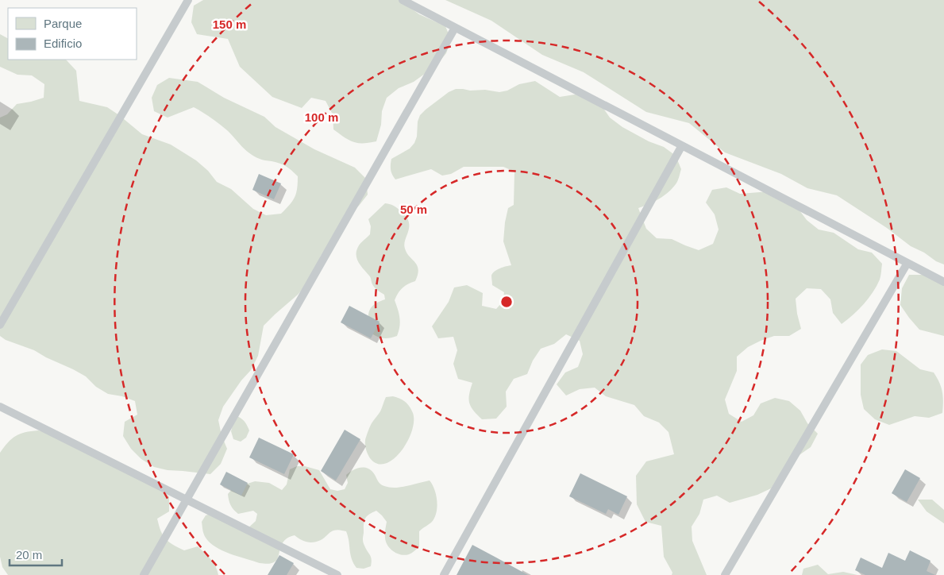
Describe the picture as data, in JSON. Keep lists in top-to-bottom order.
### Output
{
  "legend": ["Parque", "Edificio"],
  "scale_bar": "20 m",
  "rings": ["150 m", "100 m", "50 m"]
}
